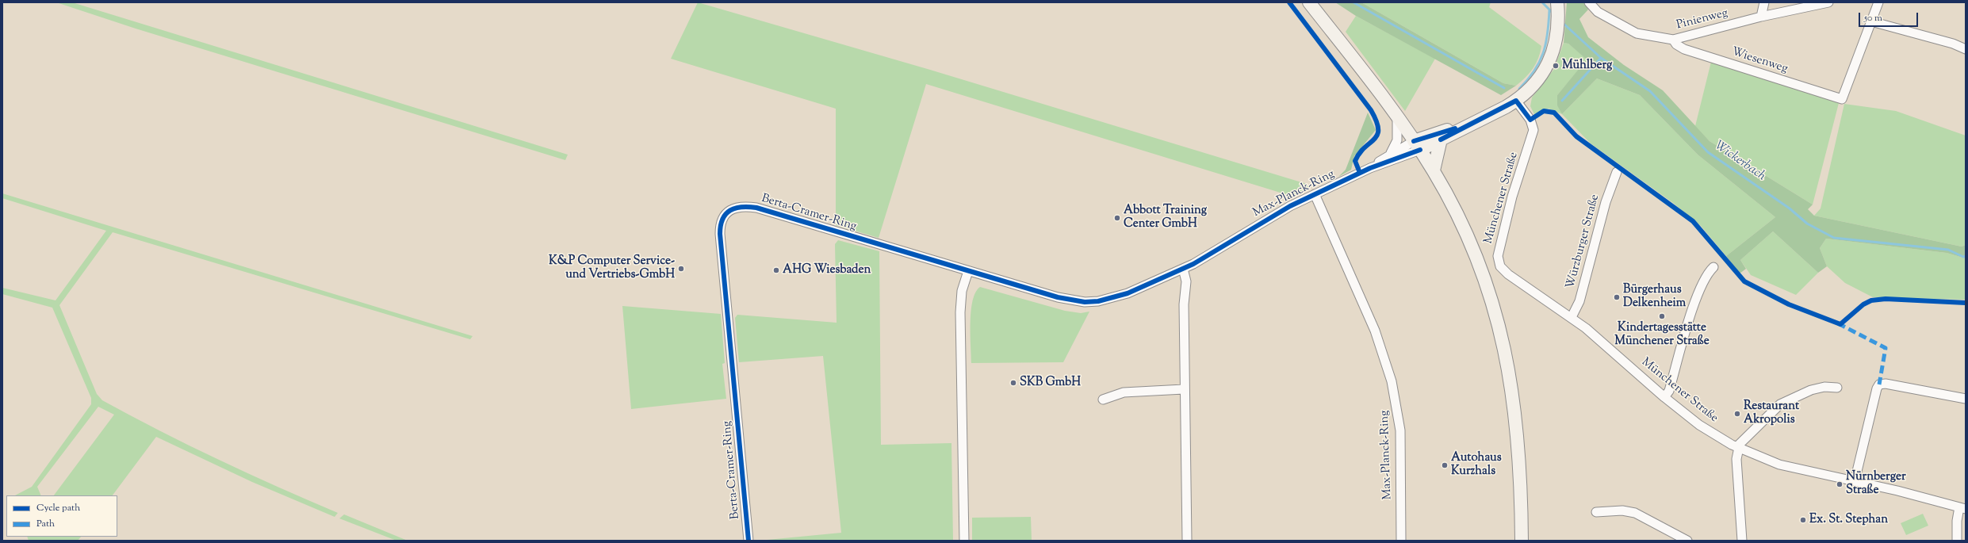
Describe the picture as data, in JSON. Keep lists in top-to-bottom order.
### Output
{
  "streets": {
    "street": [
      "Pinienweg",
      "Wiesenweg",
      "Max-Planck-Ring",
      "Münchener Straße",
      "Berta-Cramer-Ring",
      "Würzburger Straße"
    ]
  },
  "crossings": [
    ["Pinienweg", "Wiesenweg"],
    ["Max-Planck-Ring", "Berta-Cramer-Ring"],
    ["Münchener Straße", "Würzburger Straße"]
  ],
  "water": ["Wickerbach"],
  "places": [
    "Mühlberg",
    "Abbott Training Center GmbH",
    "K&P Computer Service- und Vertriebs-GmbH",
    "AHG Wiesbaden",
    "Bürgerhaus Delkenheim",
    "Kindertagesstätte Münchener Straße",
    "SKB GmbH",
    "Restaurant Akropolis",
    "Autohaus Kurzhals",
    "Nürnberger Straße",
    "Ex. St. Stephan"
  ],
  "legend": ["Cycle path", "Path"],
  "scale_bar": "50 m"
}
